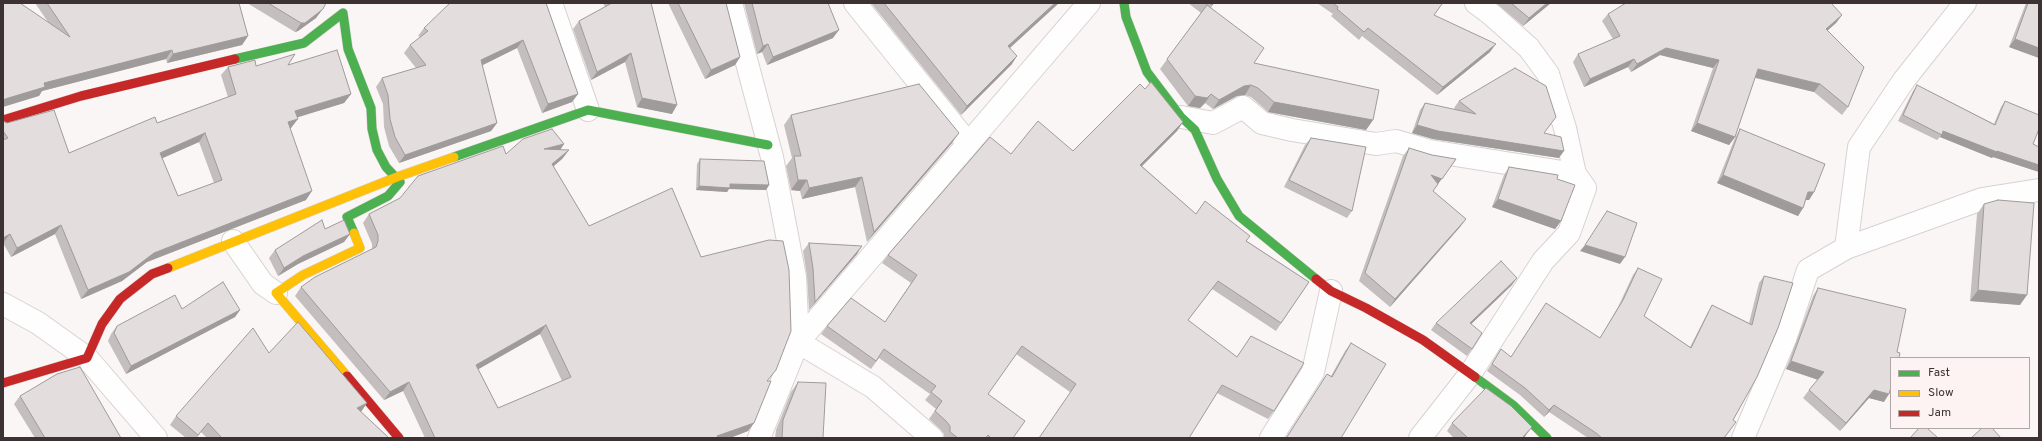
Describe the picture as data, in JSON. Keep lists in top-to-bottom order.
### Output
{
  "legend": ["Fast", "Slow", "Jam"]
}
